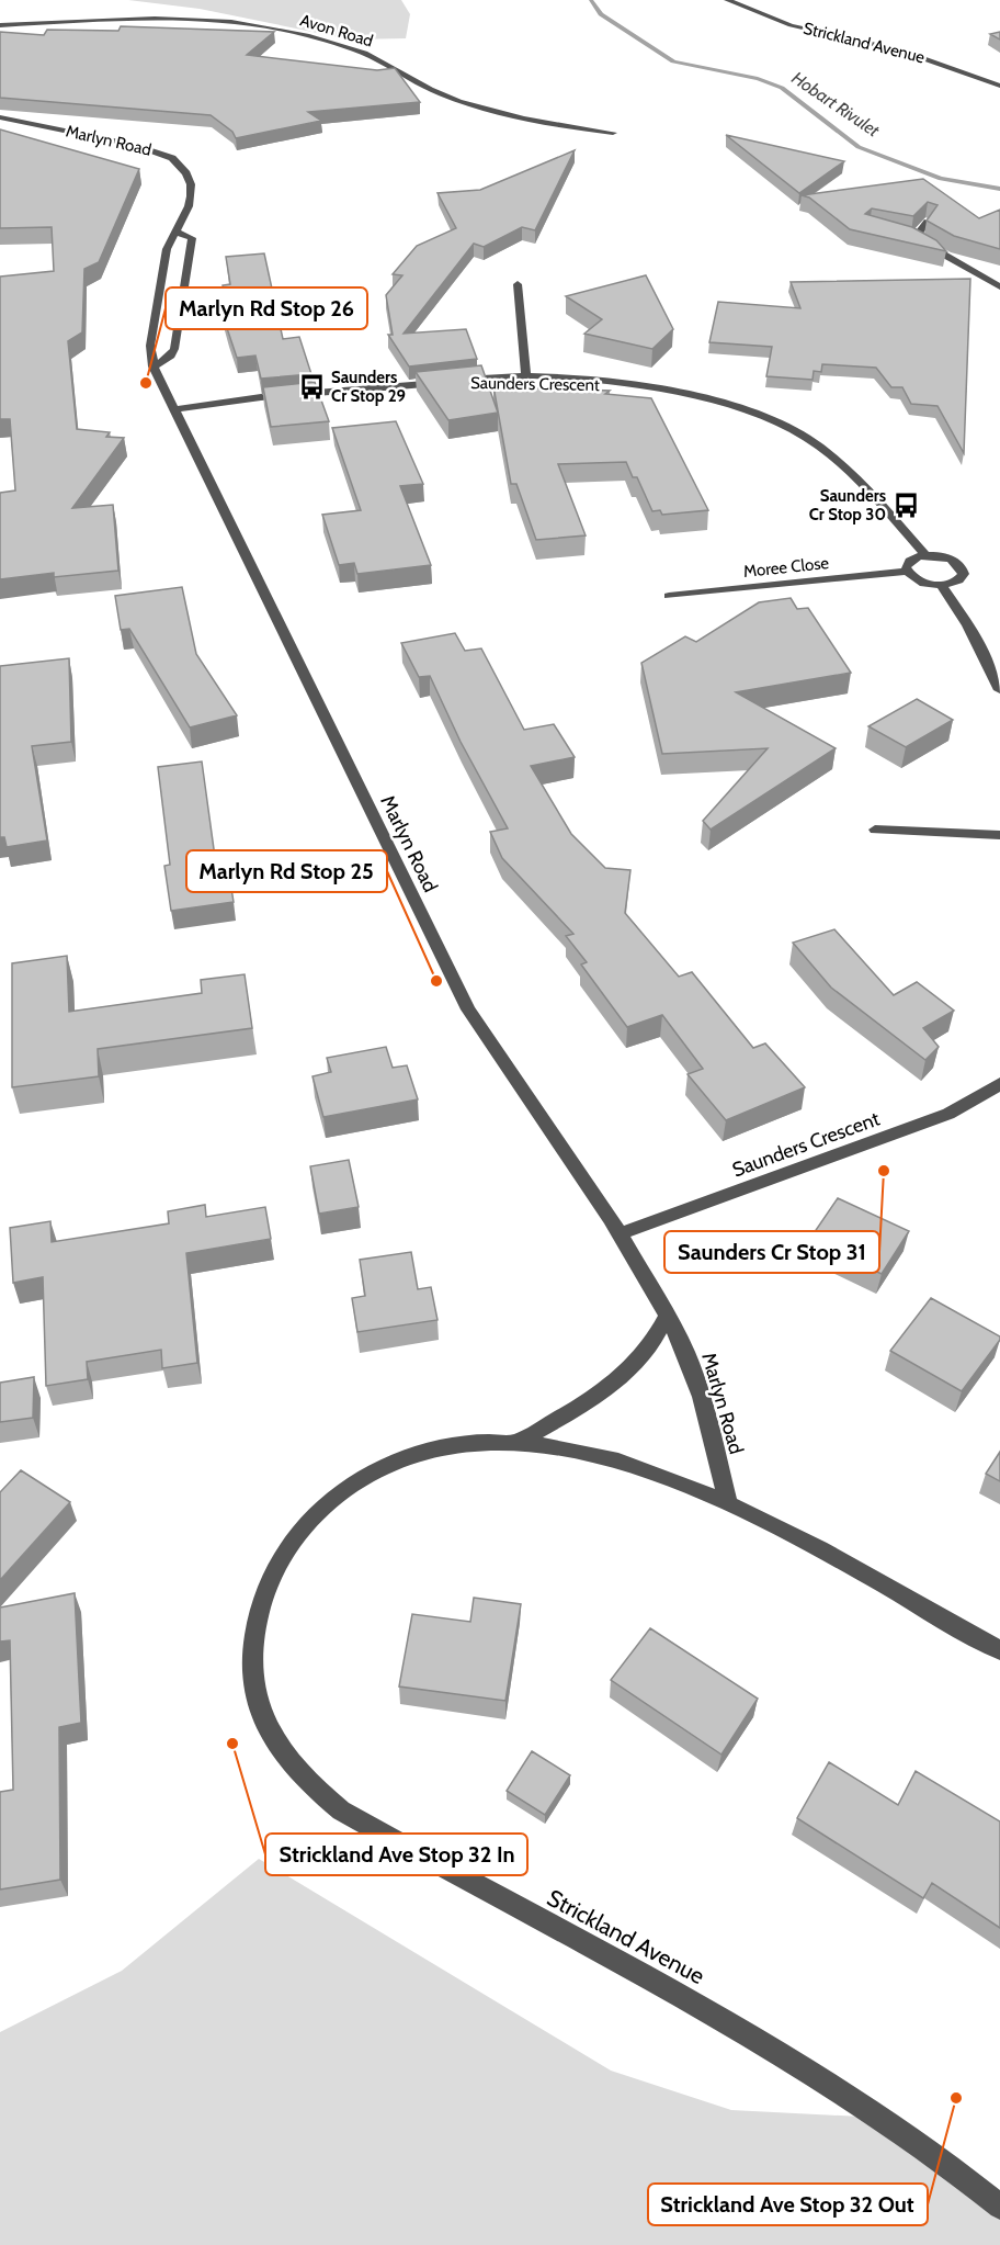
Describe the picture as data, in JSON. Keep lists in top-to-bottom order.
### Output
{
  "streets": {
    "street": [
      "Avon Road",
      "Strickland Avenue",
      "Marlyn Road",
      "Saunders Crescent",
      "Moree Close"
    ]
  },
  "crossings": [
    ["Strickland Avenue", "Marlyn Road"],
    ["Marlyn Road", "Saunders Crescent"]
  ],
  "water": ["Hobart Rivulet"],
  "places": {
    "other": [
      "Marlyn Rd Stop 26",
      "Marlyn Rd Stop 25",
      "Saunders Cr Stop 31",
      "Strickland Ave Stop 32 In",
      "Strickland Ave Stop 32 Out"
    ],
    "bus stop": ["Saunders Cr Stop 29", "Saunders Cr Stop 30"]
  }
}
